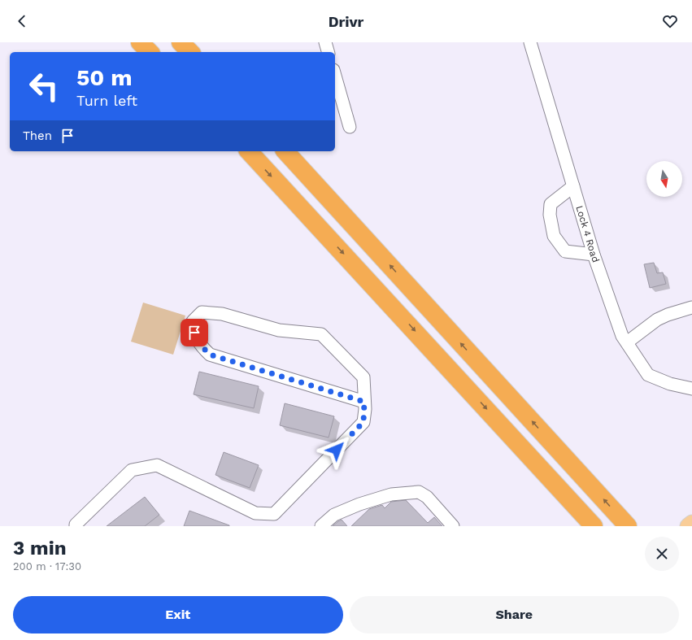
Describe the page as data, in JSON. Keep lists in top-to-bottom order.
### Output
{
  "streets": {
    "street": ["Lock 4 Road"]
  },
  "north": "bottom",
  "page": {
    "header": "Drivr",
    "turn": ["50 m", "Turn left"],
    "then": "Then",
    "heading": ["3 min", "200 m · 17:30"],
    "buttons": ["Exit", "Share"]
  }
}
